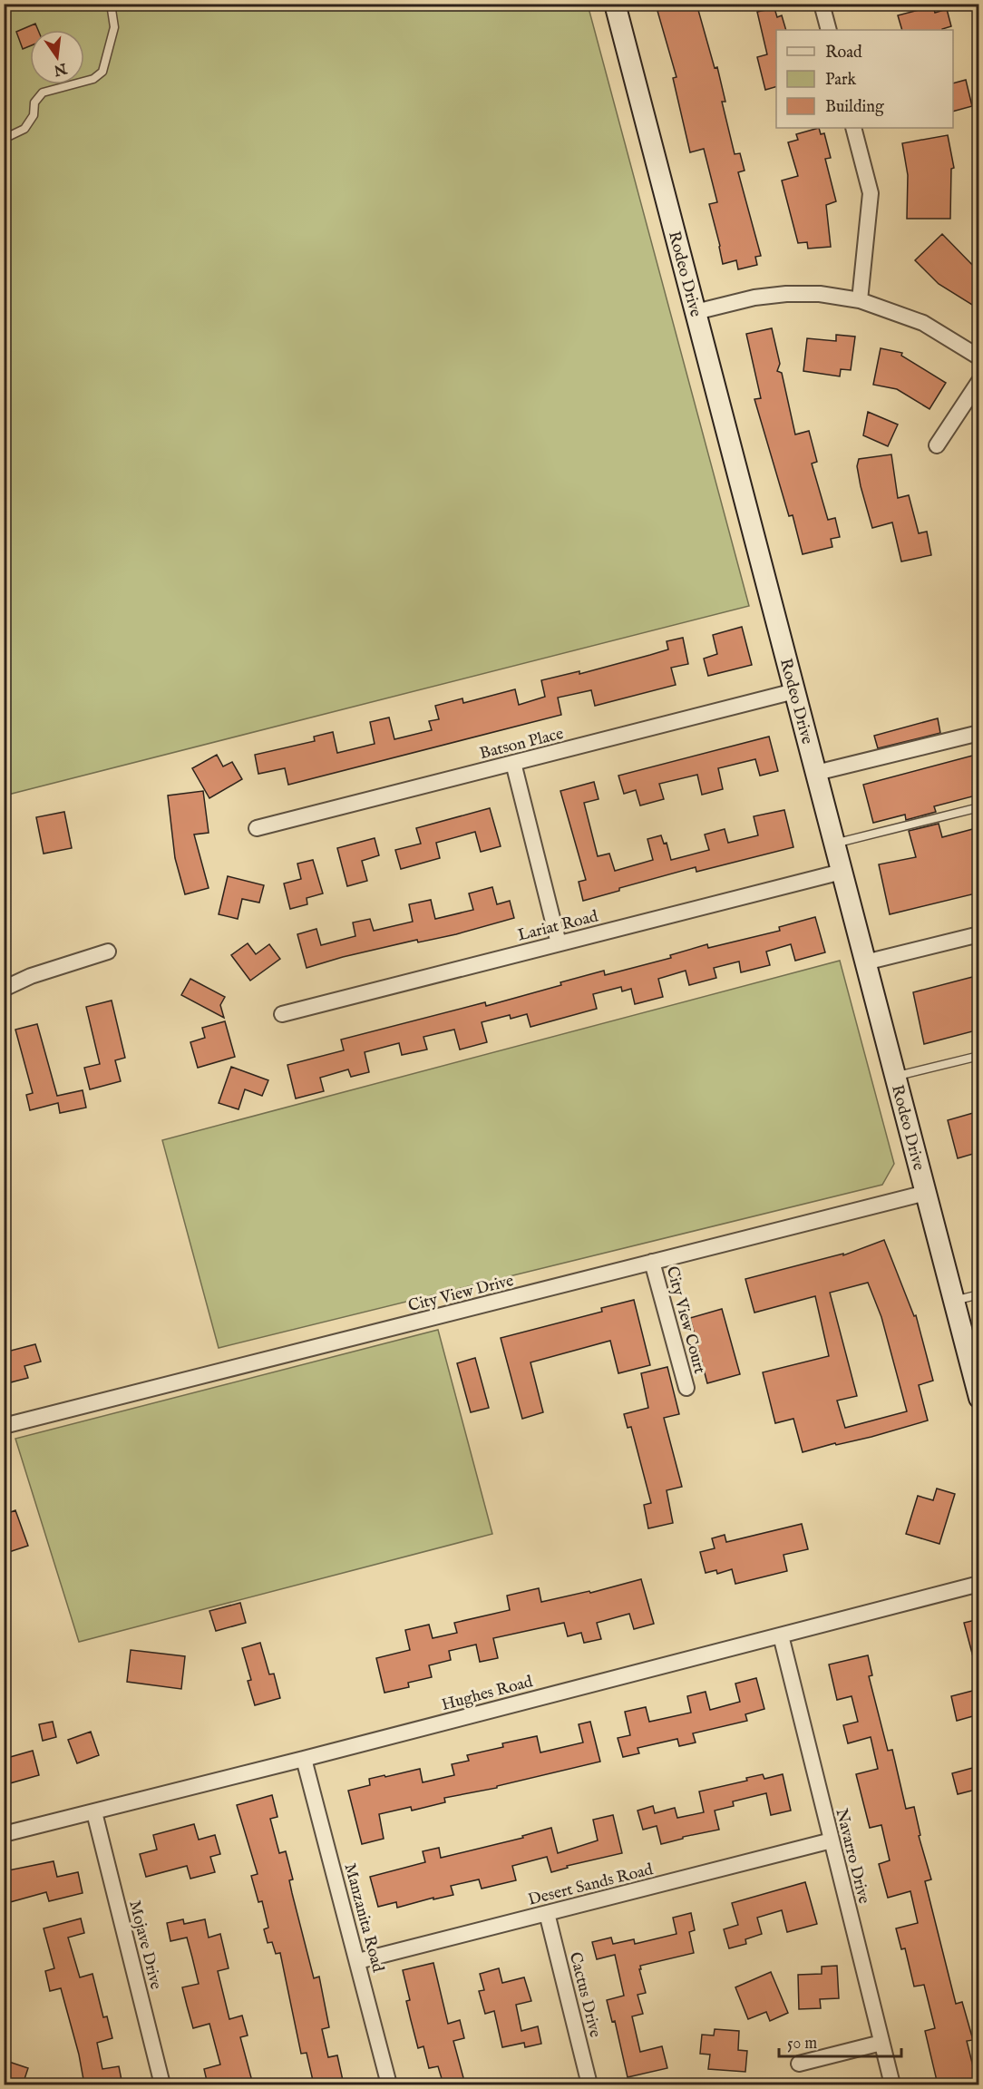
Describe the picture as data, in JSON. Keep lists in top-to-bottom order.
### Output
{
  "streets": {
    "street": [
      "Rodeo Drive",
      "Batson Place",
      "Lariat Road",
      "City View Drive",
      "City View Court",
      "Hughes Road",
      "Navarro Drive",
      "Desert Sands Road",
      "Manzanita Road",
      "Mojave Drive",
      "Cactus Drive"
    ]
  },
  "crossings": [
    ["Rodeo Drive", "Batson Place"],
    ["Rodeo Drive", "Lariat Road"],
    ["Rodeo Drive", "City View Drive"],
    ["City View Drive", "City View Court"],
    ["Hughes Road", "Navarro Drive"],
    ["Hughes Road", "Manzanita Road"],
    ["Hughes Road", "Mojave Drive"],
    ["Navarro Drive", "Desert Sands Road"],
    ["Desert Sands Road", "Manzanita Road"],
    ["Desert Sands Road", "Cactus Drive"]
  ],
  "legend": ["Road", "Park", "Building"],
  "scale_bar": "50 m",
  "north": "bottom"
}
